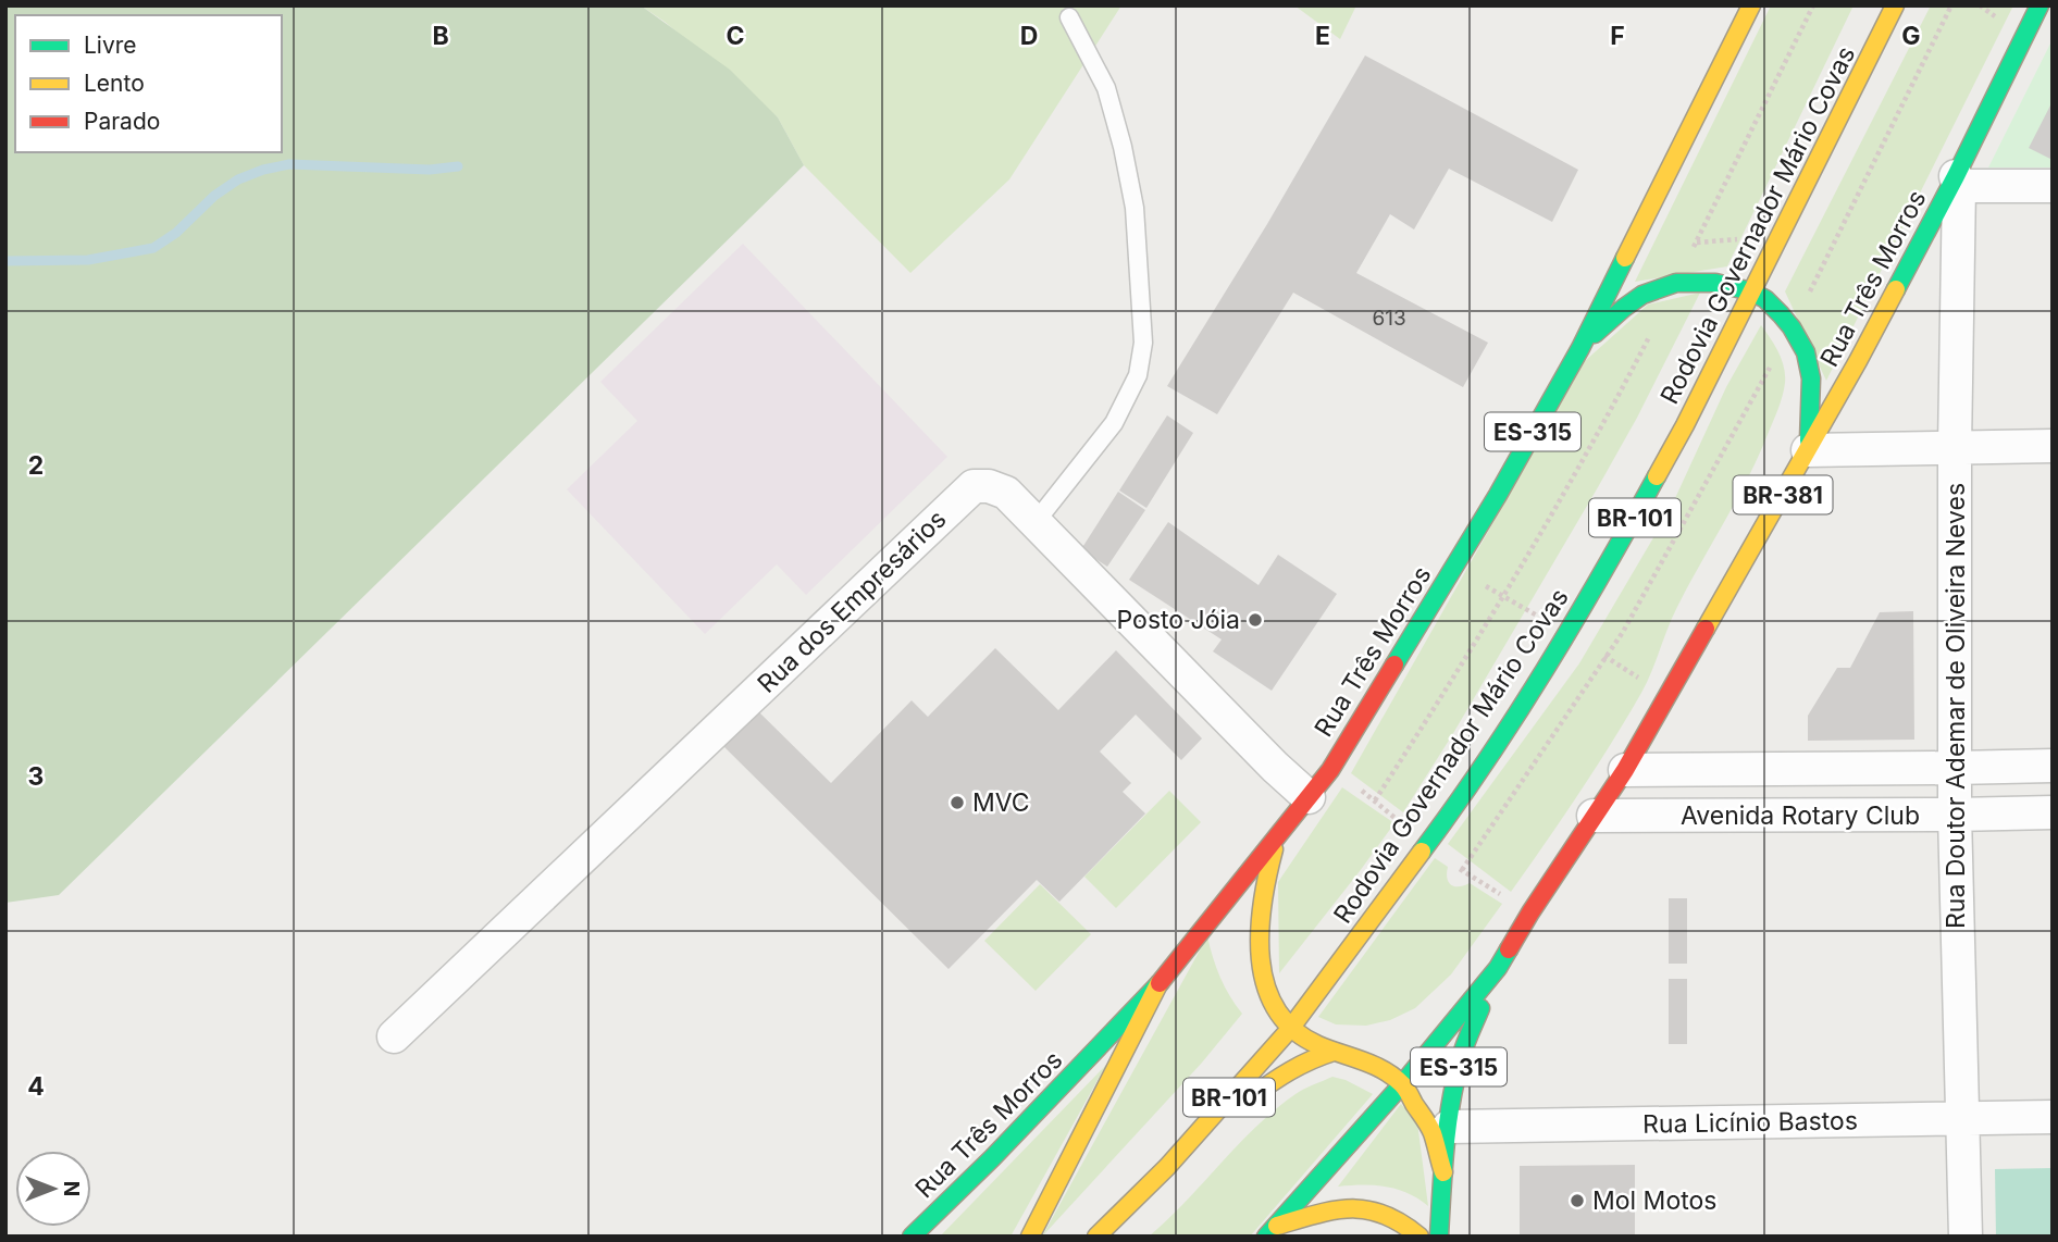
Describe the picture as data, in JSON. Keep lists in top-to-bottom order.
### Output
{
  "streets": {
    "main road": [
      "Rodovia Governador Mário Covas",
      "Rua Três Morros",
      "ES-315",
      "BR-381",
      "BR-101"
    ],
    "street": [
      "Rua dos Empresários",
      "Rua Doutor Ademar de Oliveira Neves",
      "Avenida Rotary Club",
      "Rua Licínio Bastos"
    ]
  },
  "crossings": [
    ["Rua Três Morros", "ES-315"],
    ["Rua Três Morros", "Rua dos Empresários"],
    ["Rua Três Morros", "Rua Doutor Ademar de Oliveira Neves"],
    ["Rua Três Morros", "Avenida Rotary Club"],
    ["ES-315", "Rua Licínio Bastos"],
    ["Rua Doutor Ademar de Oliveira Neves", "Avenida Rotary Club"],
    ["Rua Doutor Ademar de Oliveira Neves", "Rua Licínio Bastos"]
  ],
  "places": ["Posto Jóia", "MVC", "Mol Motos"],
  "house_numbers": ["613"],
  "legend": ["Livre", "Lento", "Parado"],
  "north": "right",
  "grid": {
    "columns": [
      "B",
      "C",
      "D",
      "E",
      "F",
      "G"
    ],
    "rows": ["2", "3", "4"]
  }
}
